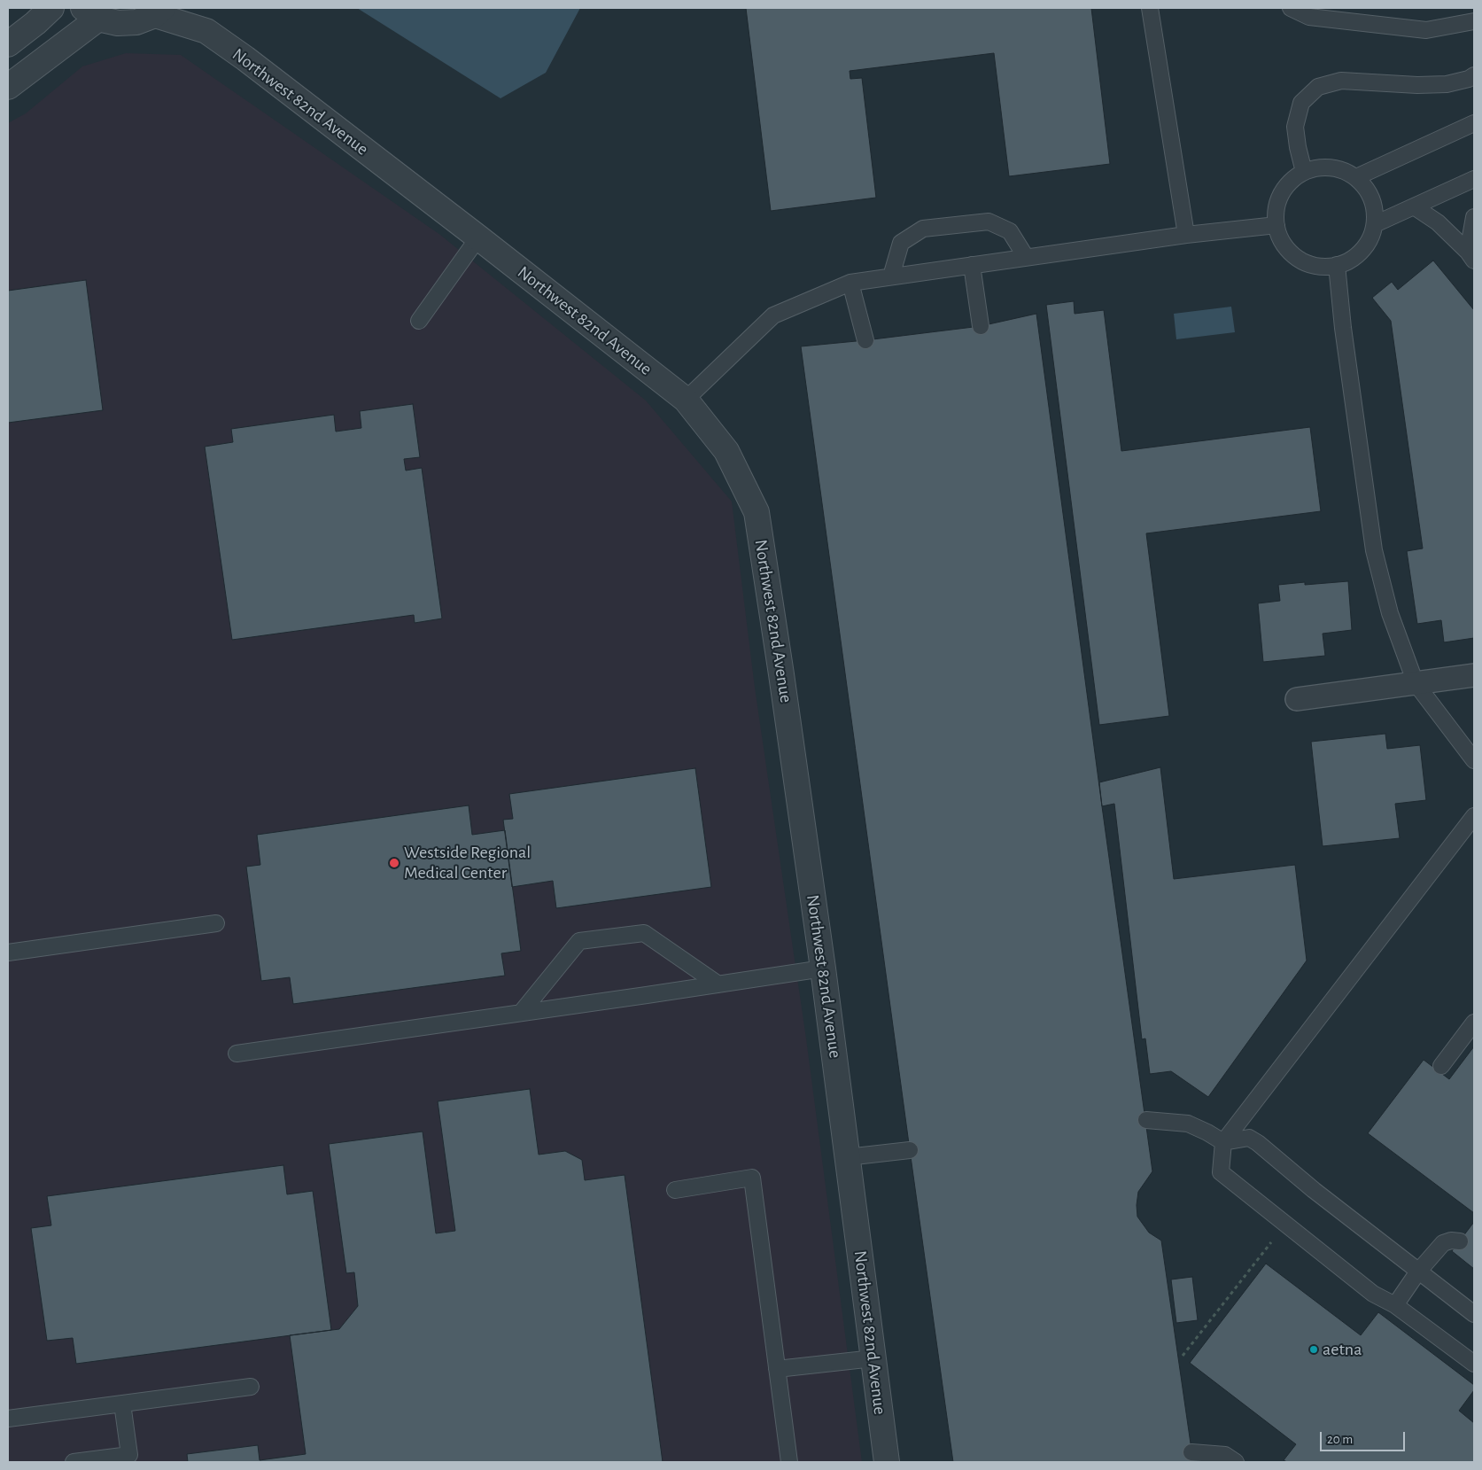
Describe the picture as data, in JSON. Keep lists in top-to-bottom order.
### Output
{
  "streets": {
    "street": ["Northwest 82nd Avenue"]
  },
  "places": ["Westside Regional Medical Center", "aetna"],
  "scale_bar": "20 m"
}
